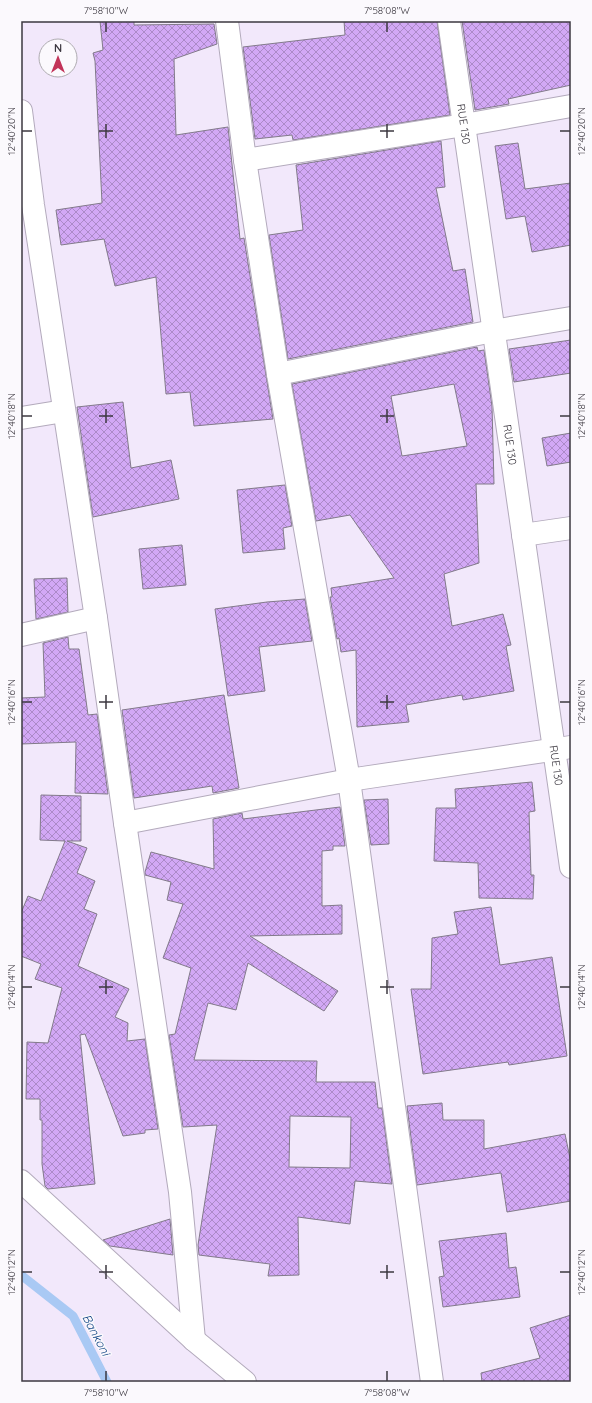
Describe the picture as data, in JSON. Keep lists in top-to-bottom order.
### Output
{
  "streets": {
    "street": ["RUE 130"]
  },
  "water": ["Bankoni"],
  "north": "top",
  "coordinates": [
    "7°58'10\"W",
    "7°58'08\"W",
    "12°40'20\"N",
    "12°40'18\"N",
    "12°40'16\"N",
    "12°40'14\"N",
    "12°40'12\"N"
  ]
}
